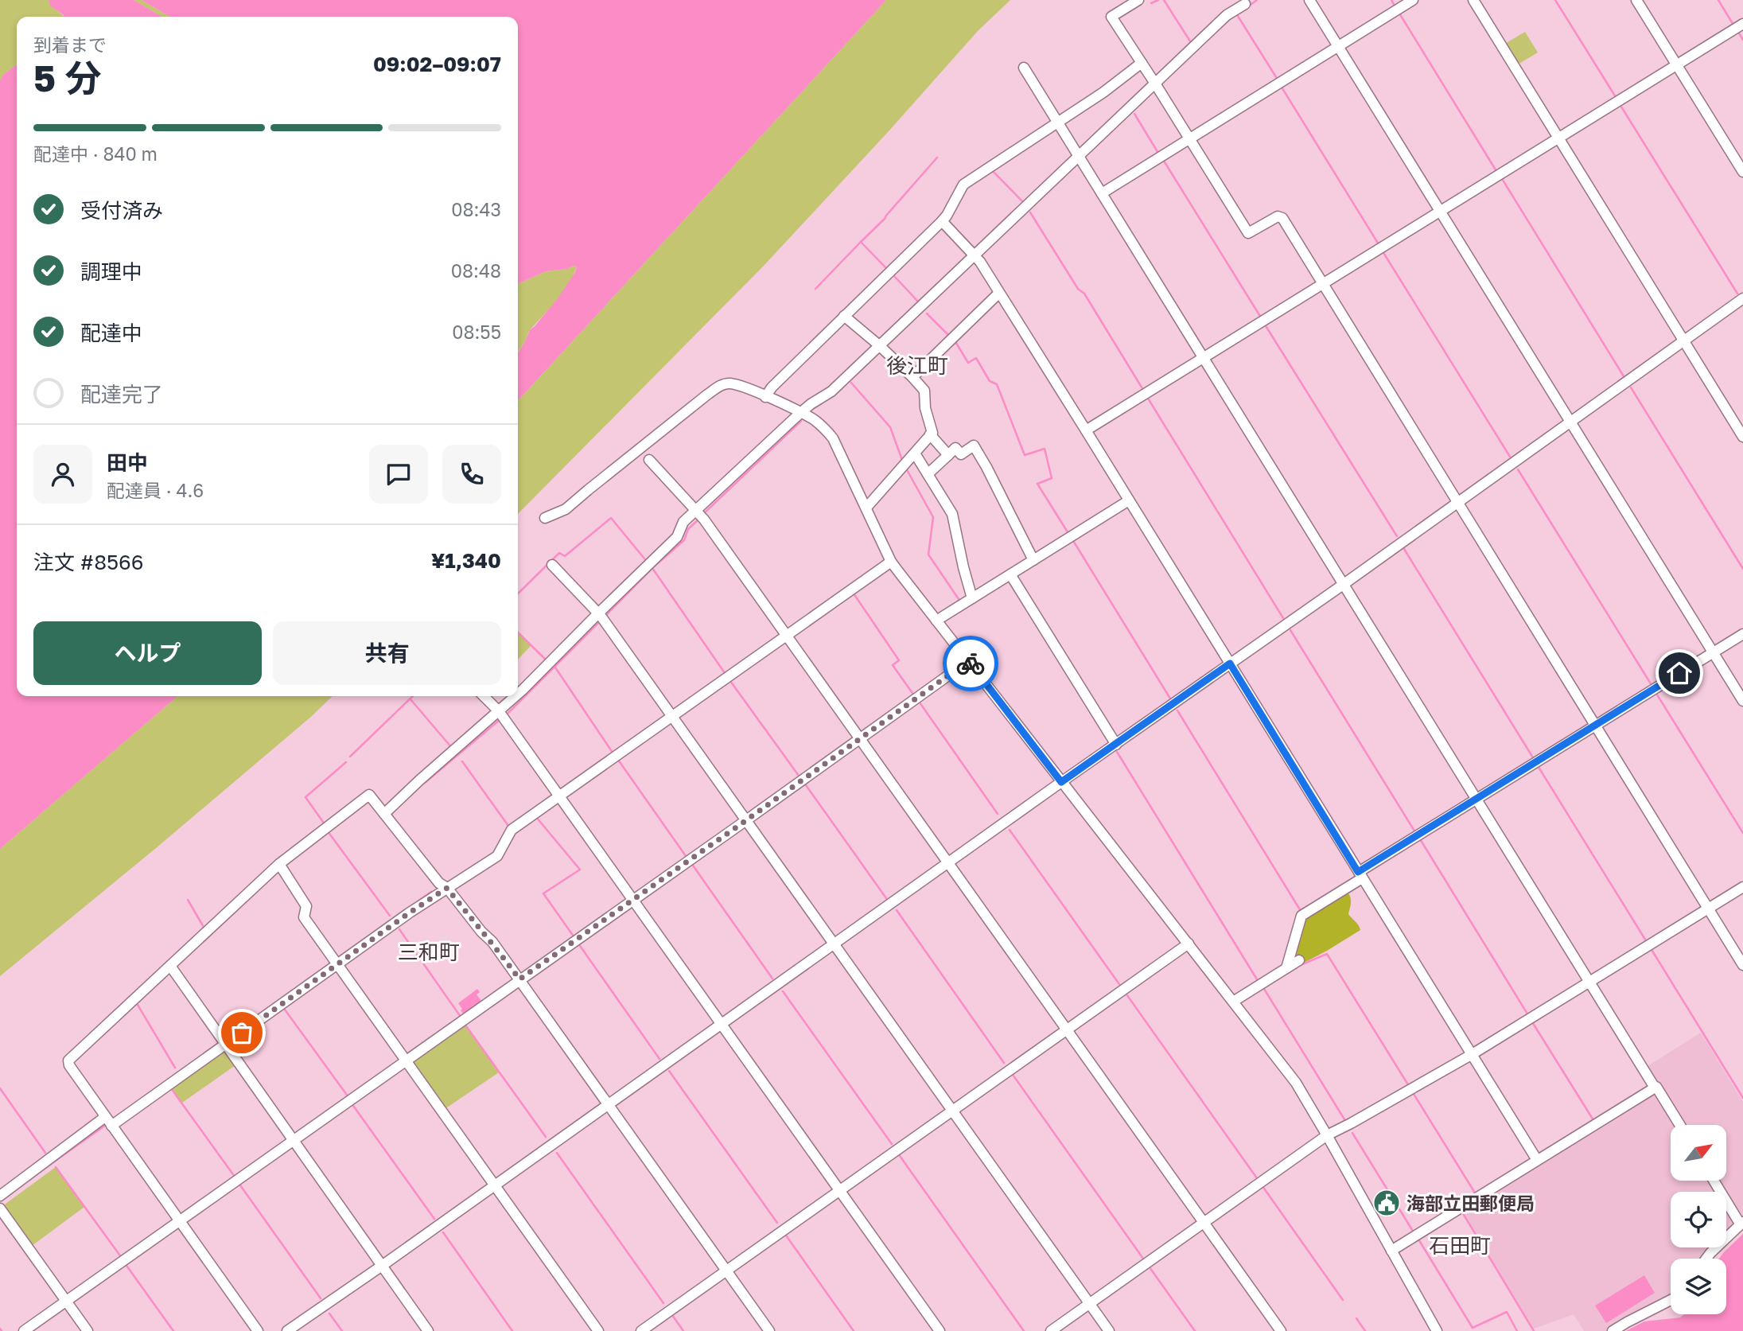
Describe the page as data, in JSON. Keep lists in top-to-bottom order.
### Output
{
  "districts": ["後江町", "三和町", "石田町"],
  "places": {
    "public building": ["海部立田郵便局"]
  },
  "north": "top right",
  "page": {
    "heading": ["5 分", "到着まで", "09:02–09:07"],
    "panel": [
      "田中",
      "配達員 · 4.6",
      "注文 #8566",
      "¥1,340"
    ],
    "bar": "配達中 · 840 m",
    "list": [
      ["受付済み", "08:43"],
      ["調理中", "08:48"],
      ["配達中", "08:55"],
      "配達完了"
    ],
    "buttons": ["ヘルプ", "共有"]
  }
}
